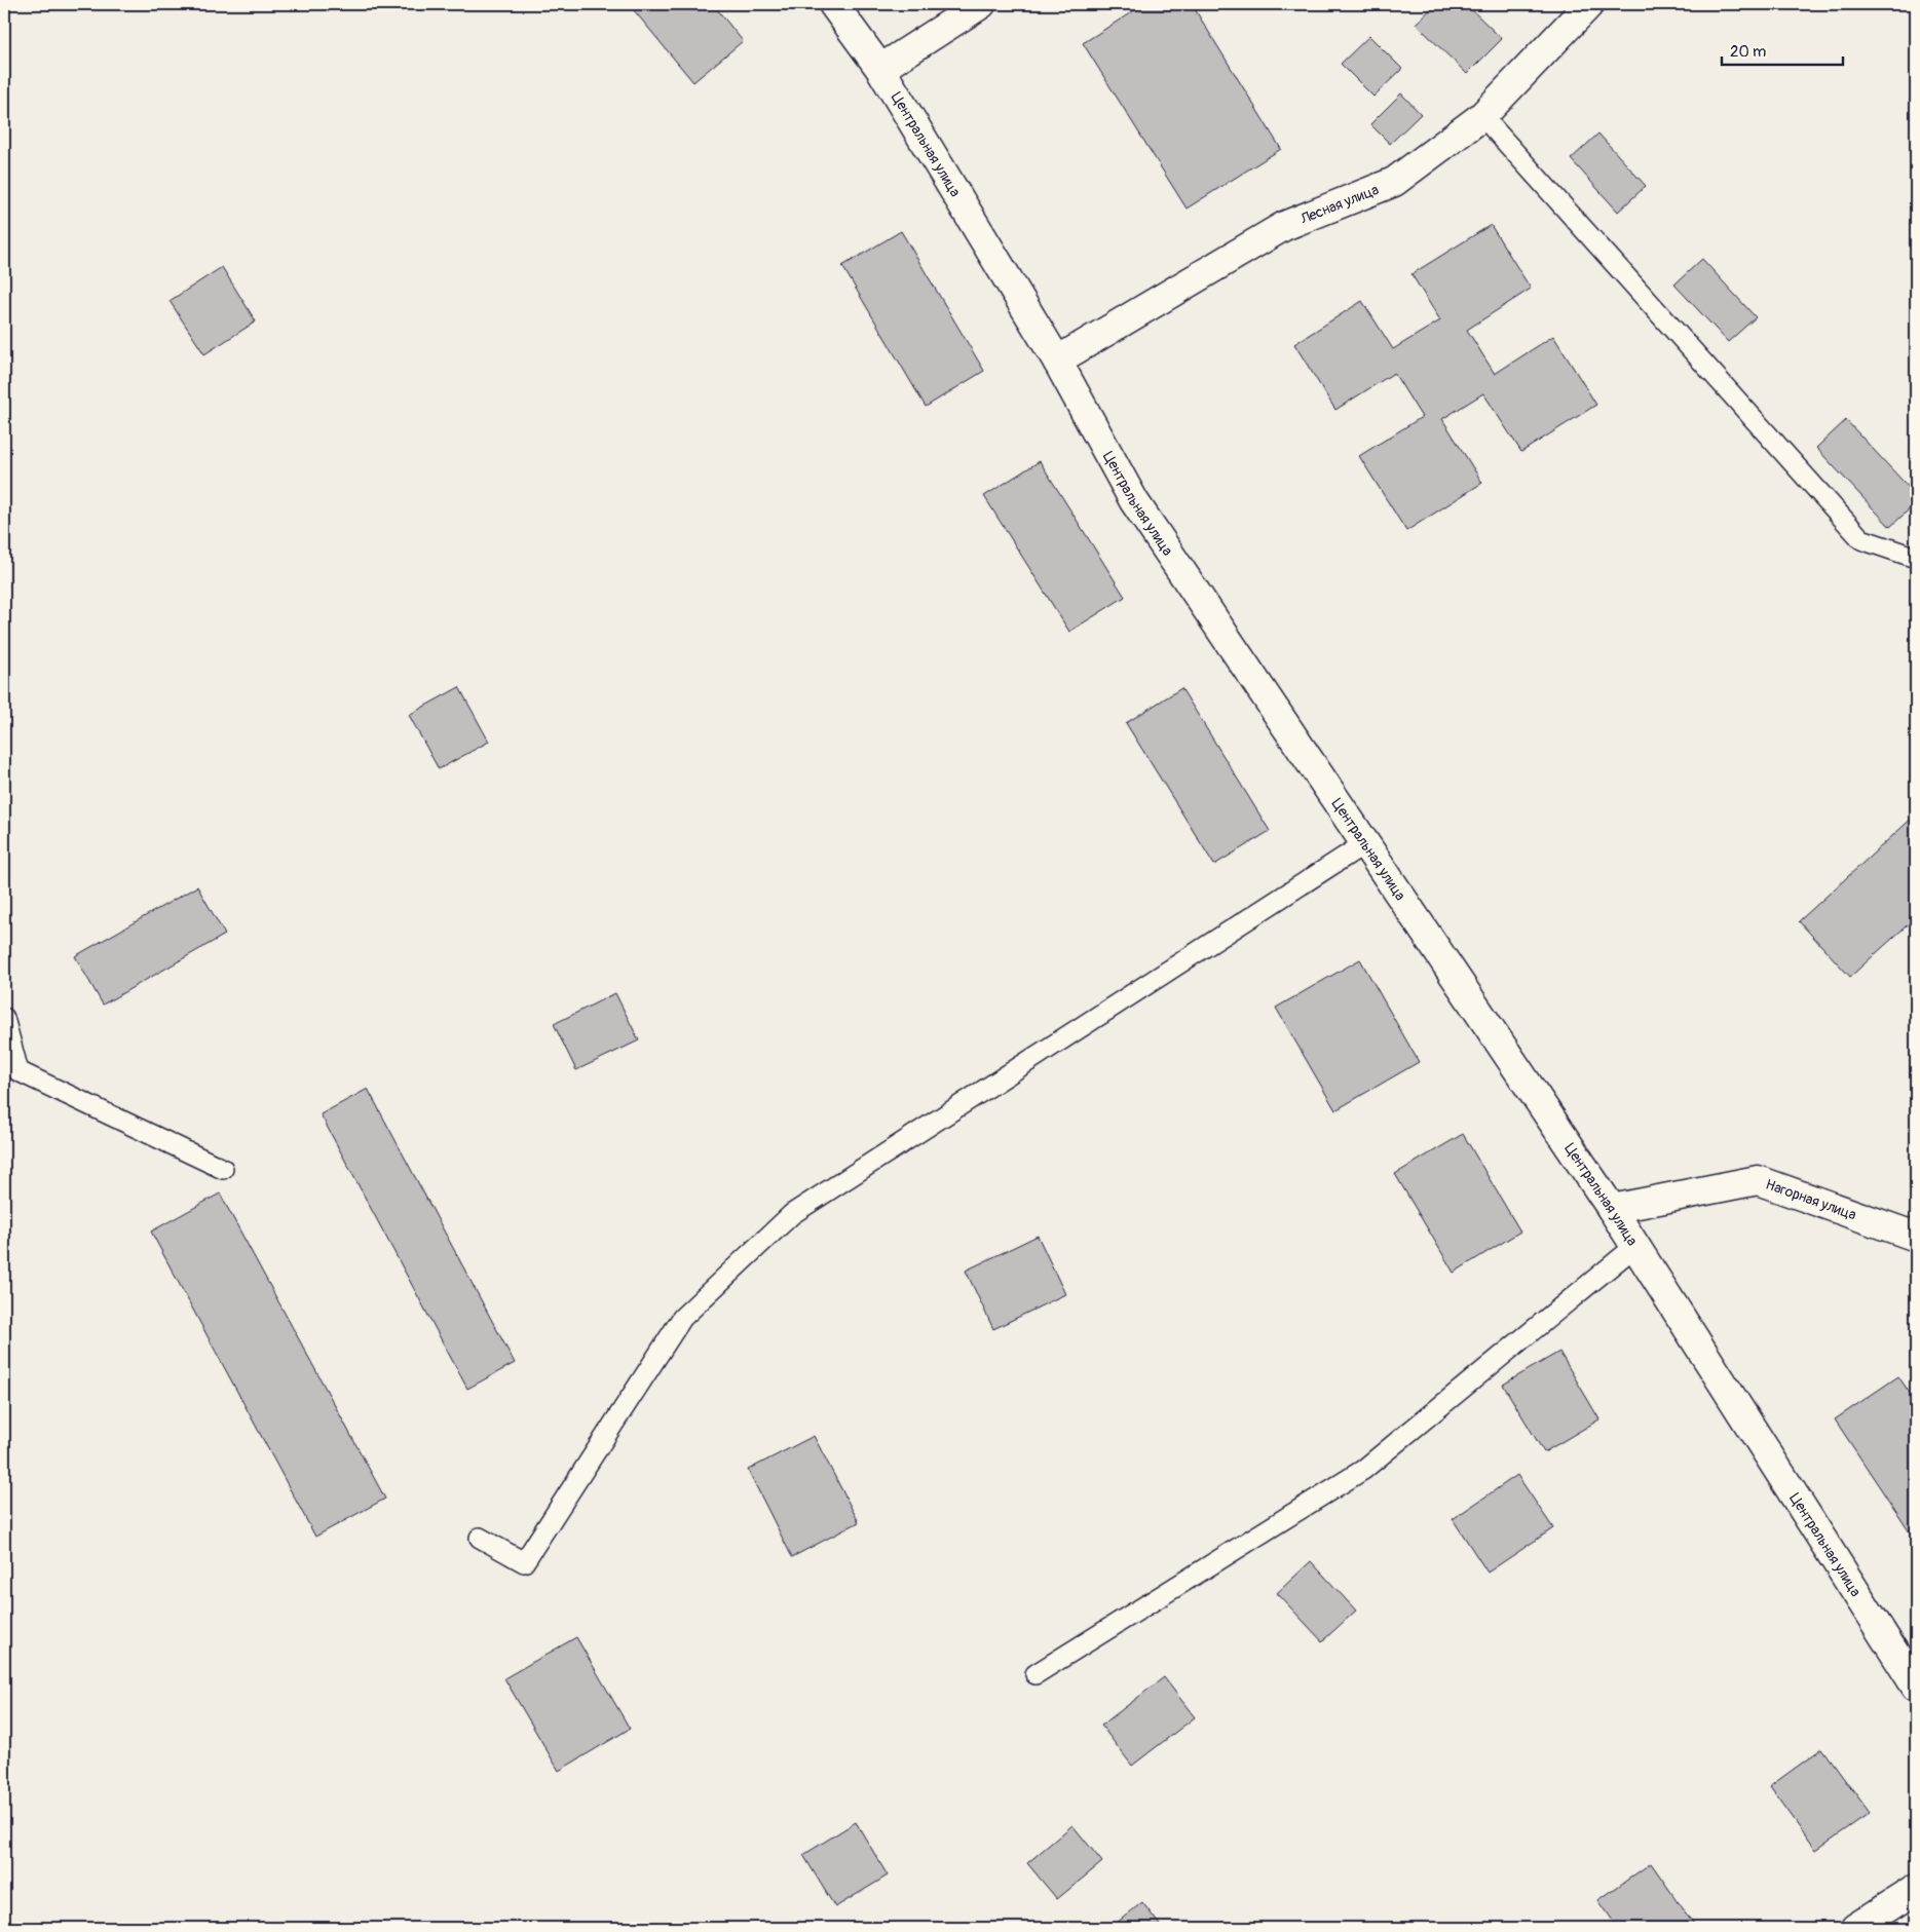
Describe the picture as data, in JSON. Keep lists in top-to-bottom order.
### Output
{
  "streets": {
    "street": ["Центральная улица", "Лесная улица", "Нагорная улица"]
  },
  "crossings": [
    ["Центральная улица", "Лесная улица"],
    ["Центральная улица", "Нагорная улица"]
  ],
  "scale_bar": "20 m"
}
